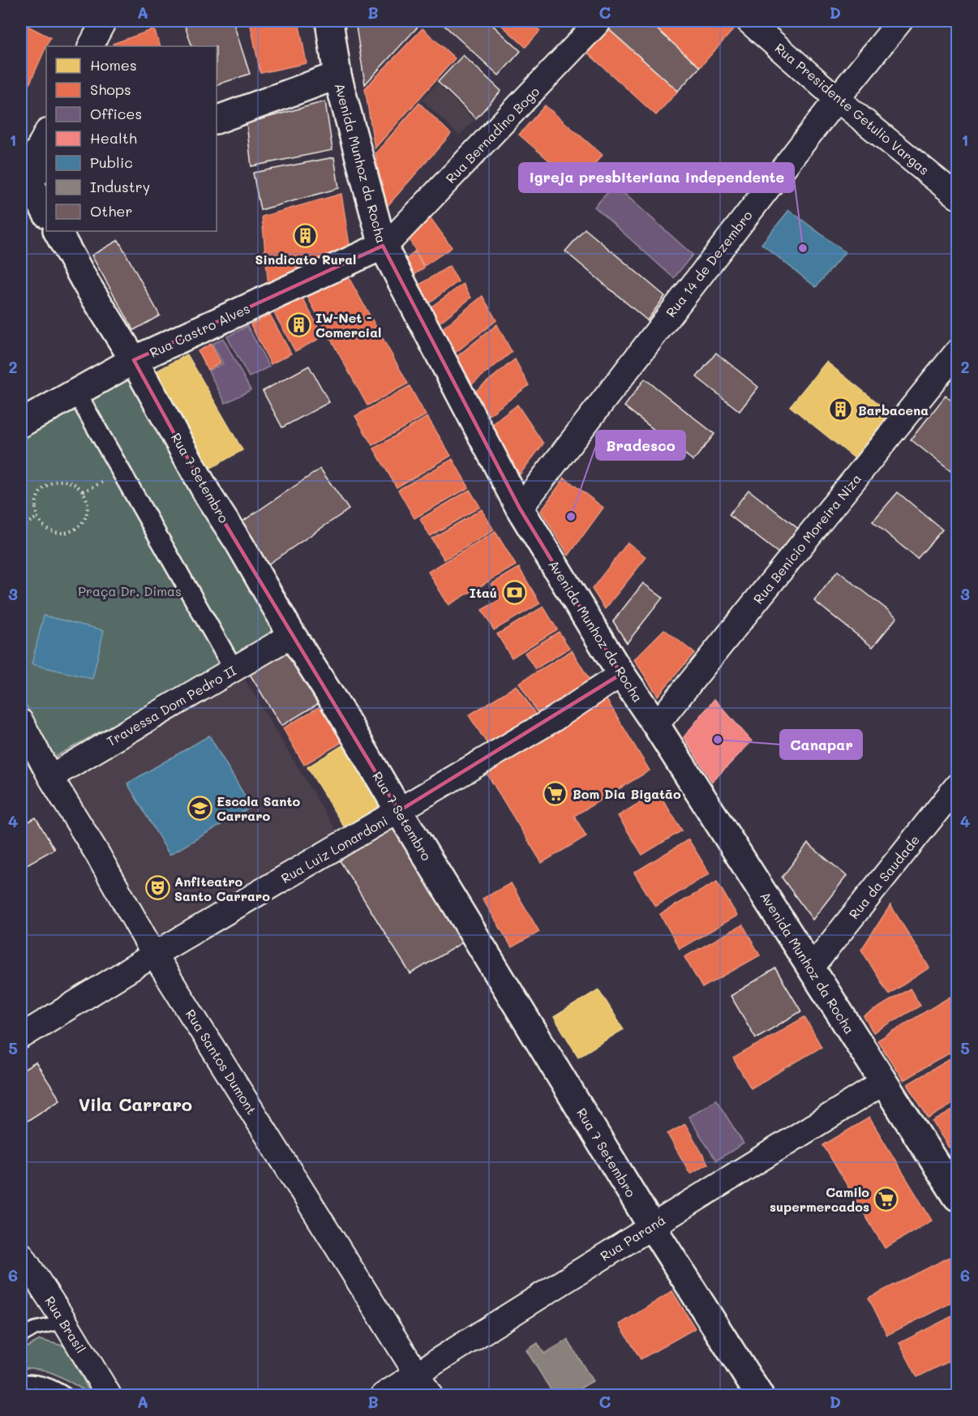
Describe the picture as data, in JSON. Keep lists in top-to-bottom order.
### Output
{
  "streets": {
    "main road": ["Avenida Munhoz da Rocha", "Rua Castro Alves", "Rua 7 Setembro"],
    "street": [
      "Rua Presidente Getulio Vargas",
      "Rua Bernadino Bogo",
      "Rua 14 de Dezembro",
      "Rua Benicio Moreira Niza",
      "Travessa Dom Pedro II",
      "Rua Luiz Lonardoni",
      "Rua da Saudade",
      "Rua Santos Dumont",
      "Rua Paraná",
      "Rua Brasil"
    ]
  },
  "crossings": [
    ["Rua Presidente Getulio Vargas", "Rua 14 de Dezembro"],
    ["Rua Bernadino Bogo", "Avenida Munhoz da Rocha"],
    ["Rua Bernadino Bogo", "Rua Castro Alves"],
    ["Avenida Munhoz da Rocha", "Rua 14 de Dezembro"],
    ["Avenida Munhoz da Rocha", "Rua Castro Alves"],
    ["Avenida Munhoz da Rocha", "Rua Benicio Moreira Niza"],
    ["Avenida Munhoz da Rocha", "Rua Luiz Lonardoni"],
    ["Avenida Munhoz da Rocha", "Rua da Saudade"],
    ["Avenida Munhoz da Rocha", "Rua Paraná"],
    ["Rua Castro Alves", "Rua 7 Setembro"],
    ["Rua 7 Setembro", "Travessa Dom Pedro II"],
    ["Rua 7 Setembro", "Rua Luiz Lonardoni"],
    ["Rua 7 Setembro", "Rua Paraná"],
    ["Travessa Dom Pedro II", "Rua Santos Dumont"],
    ["Rua Luiz Lonardoni", "Rua Santos Dumont"],
    ["Rua Santos Dumont", "Rua Paraná"]
  ],
  "districts": ["Vila Carraro"],
  "parks": ["Praça Dr. Dimas"],
  "places": {
    "building": ["Sindicato Rural", "IW-Net - Comercial", "Barbacena"],
    "other": ["igreja presbiteriana independente", "Bradesco", "Canapar"],
    "bank": ["Itaú"],
    "supermarket": ["Bom Dia Bigatão", "Camilo supermercados"],
    "school or university": ["Escola Santo Carraro"],
    "theatre": ["Anfiteatro Santo Carraro"]
  },
  "legend": [
    "Homes",
    "Shops",
    "Offices",
    "Health",
    "Public",
    "Industry",
    "Other"
  ],
  "grid": {
    "columns": [
      "A",
      "B",
      "C",
      "D"
    ],
    "rows": [
      "1",
      "2",
      "3",
      "4",
      "5",
      "6"
    ]
  }
}
